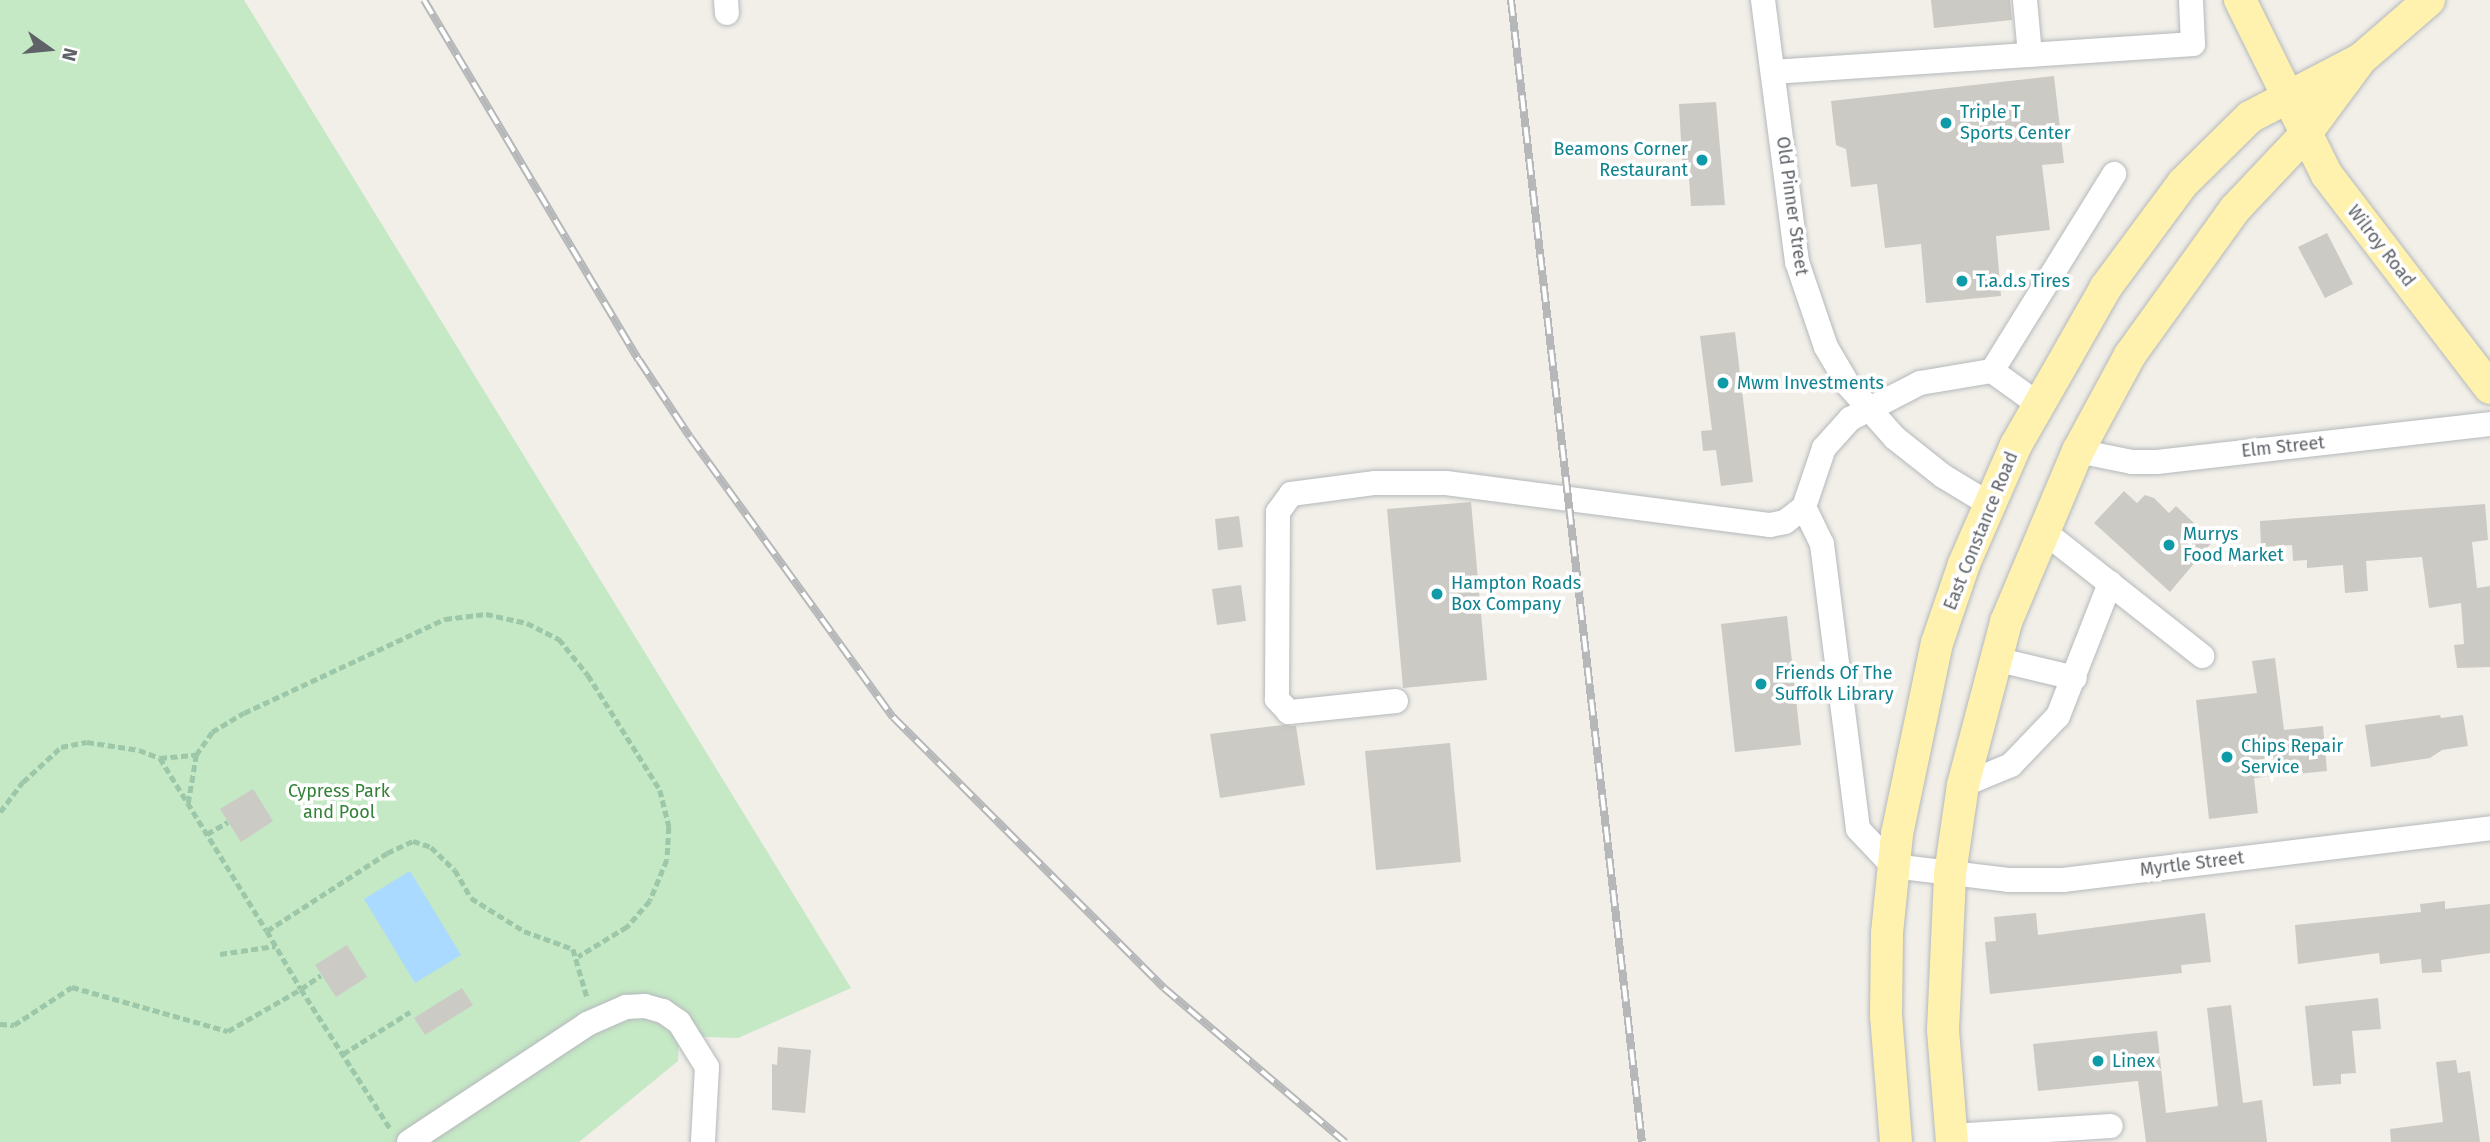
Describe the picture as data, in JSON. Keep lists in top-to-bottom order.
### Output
{
  "streets": {
    "main road": ["Wilroy Road", "East Constance Road"],
    "street": ["Old Pinner Street", "Elm Street", "Myrtle Street"]
  },
  "crossings": [
    ["Old Pinner Street", "East Constance Road"],
    ["Wilroy Road", "East Constance Road"],
    ["Elm Street", "East Constance Road"],
    ["East Constance Road", "Myrtle Street"]
  ],
  "parks": ["Cypress Park and Pool"],
  "places": [
    "Triple T Sports Center",
    "Beamons Corner Restaurant",
    "T.a.d.s Tires",
    "Mwm Investments",
    "Murrys Food Market",
    "Hampton Roads Box Company",
    "Friends Of The Suffolk Library",
    "Chips Repair Service",
    "Linex"
  ],
  "north": "right"
}
